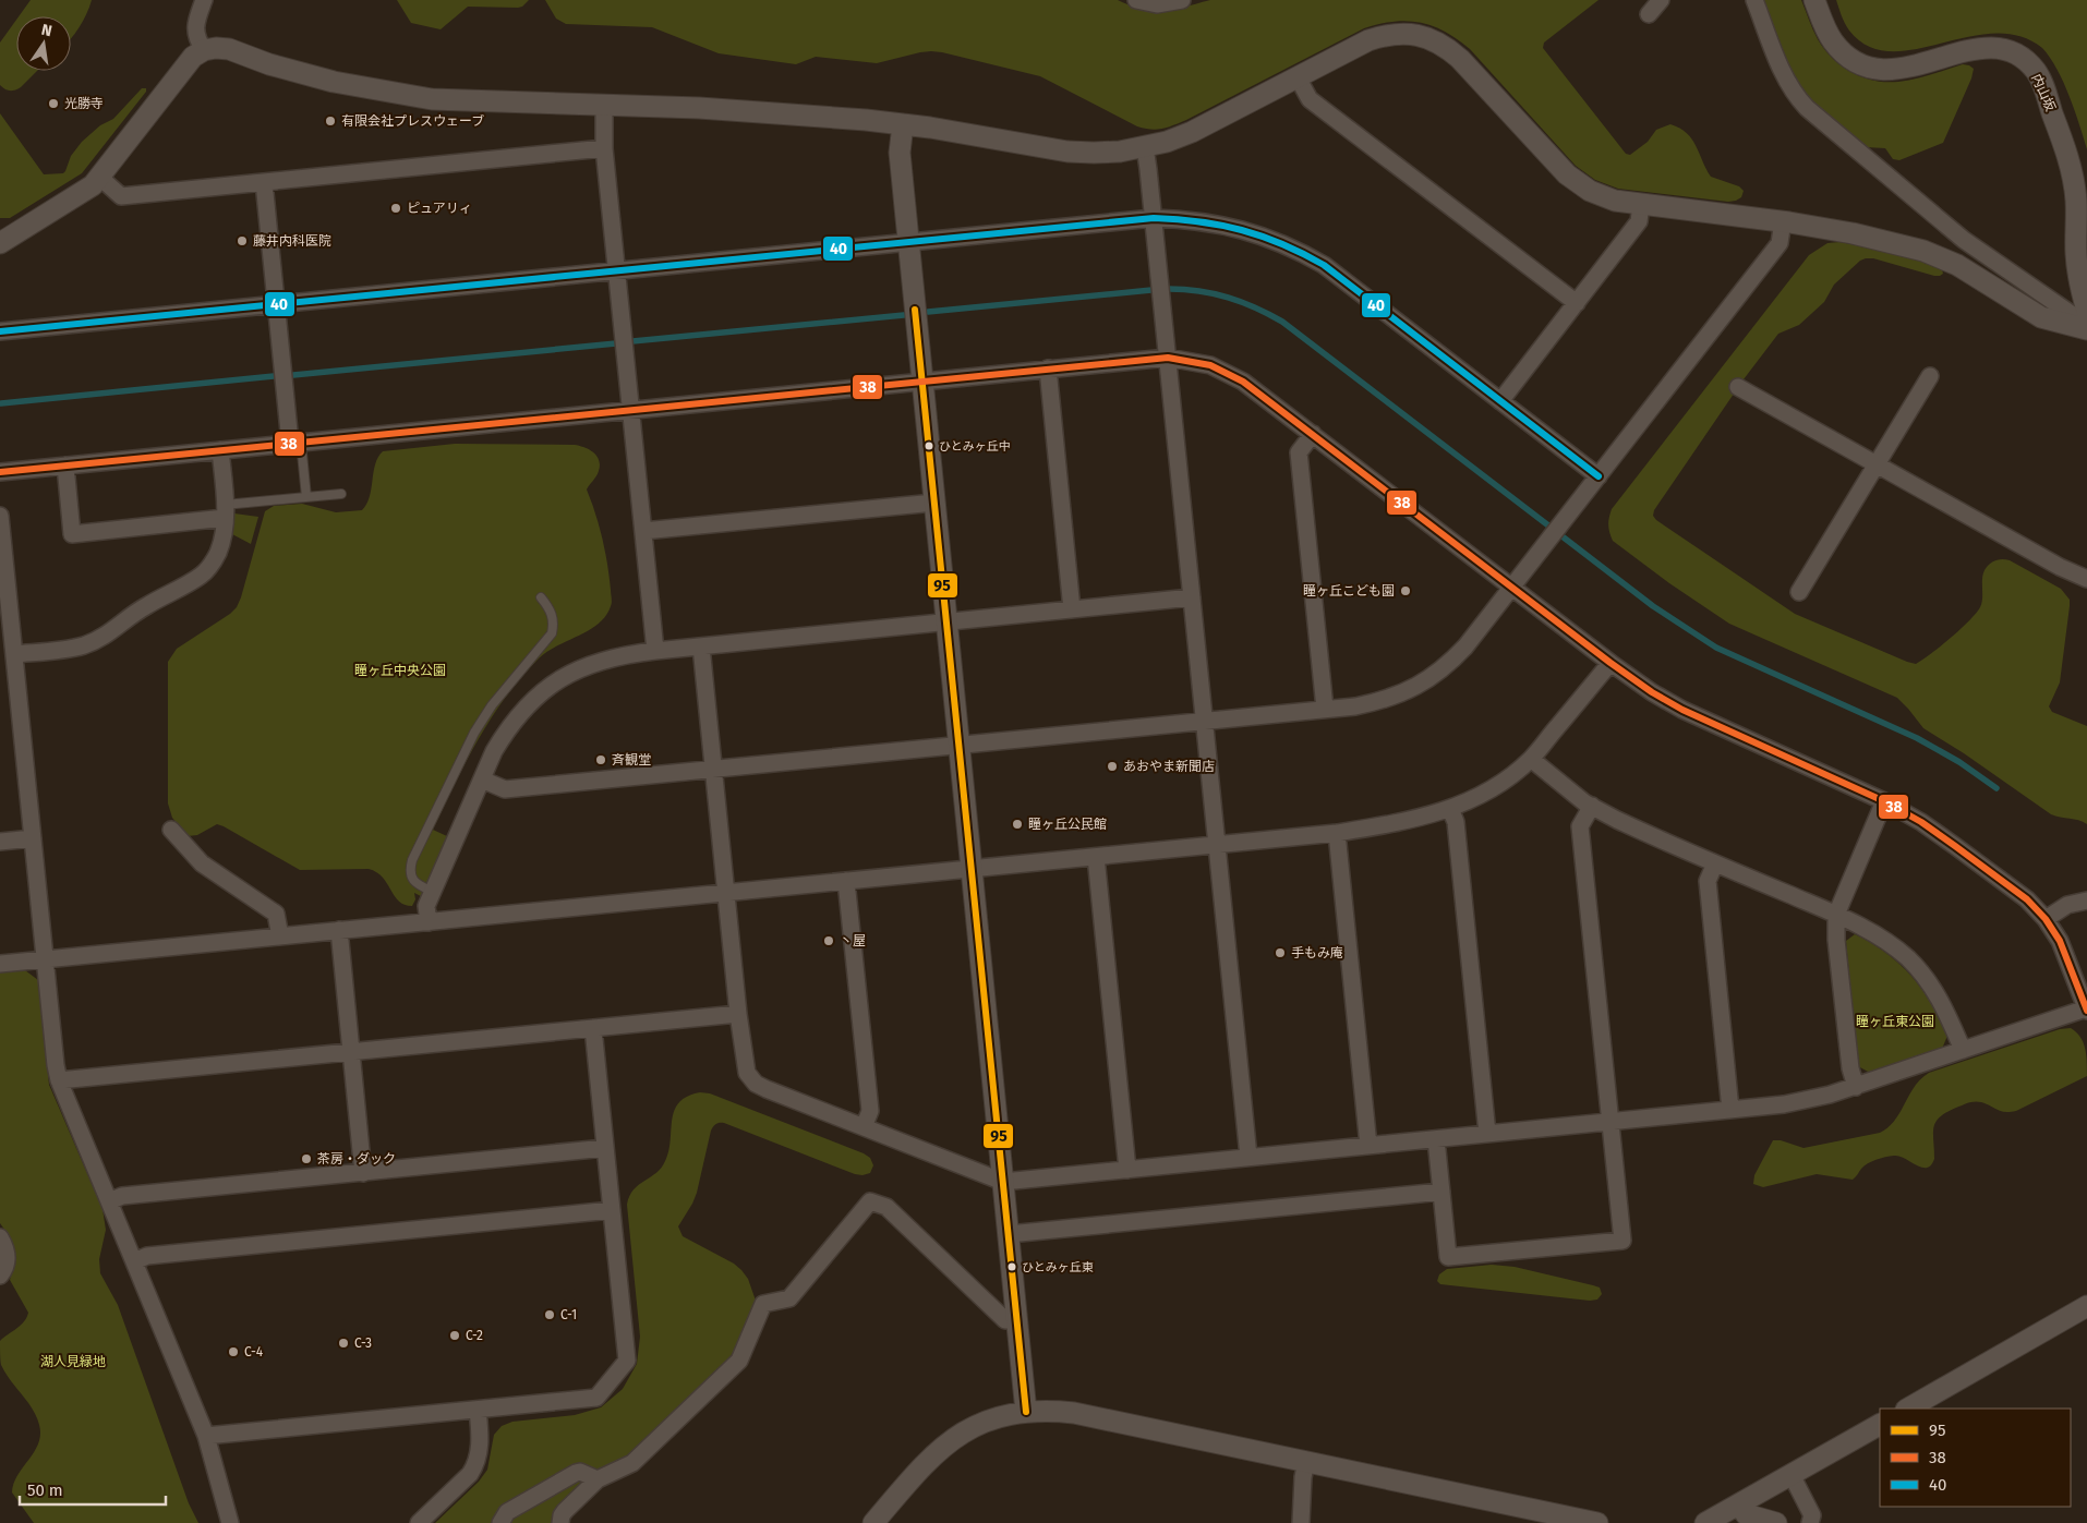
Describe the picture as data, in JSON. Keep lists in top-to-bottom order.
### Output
{
  "streets": {
    "street": ["内山坂"]
  },
  "parks": ["瞳ヶ丘中央公園", "瞳ヶ丘東公園", "湖人見緑地"],
  "places": [
    "光勝寺",
    "有限会社プレスウェーブ",
    "ピュアリィ",
    "藤井内科医院",
    "ひとみヶ丘中",
    "瞳ヶ丘こども園",
    "斉観堂",
    "あおやま新聞店",
    "瞳ヶ丘公民館",
    "丶屋",
    "手もみ庵",
    "茶房・ダック",
    "ひとみヶ丘東",
    "C-1",
    "C-2",
    "C-3",
    "C-4"
  ],
  "lines": ["transit line 40", "transit line 95", "transit line 38"],
  "legend": ["95", "38", "40"],
  "scale_bar": "50 m",
  "north": "top"
}
